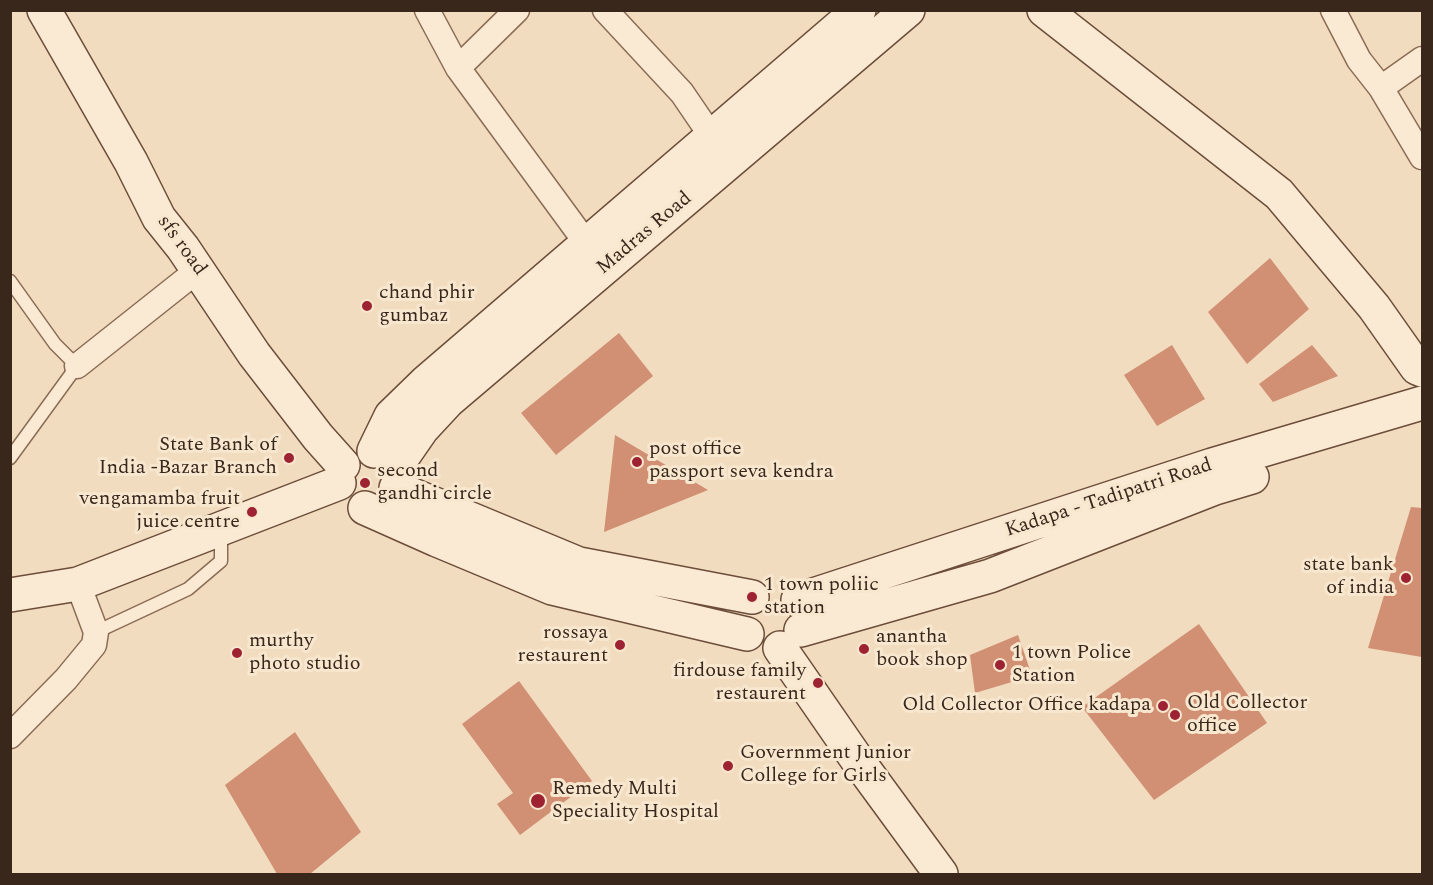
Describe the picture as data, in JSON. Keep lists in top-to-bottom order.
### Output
{
  "streets": {
    "main road": ["Madras Road", "sfs road", "Kadapa - Tadipatri Road"]
  },
  "crossings": [
    ["Madras Road", "sfs road"]
  ],
  "places": [
    "chand phir gumbaz",
    "State Bank of India -Bazar Branch",
    "post office passport seva kendra",
    "second gandhi circle",
    "vengamamba fruit juice centre",
    "state bank of india",
    "1 town poliic station",
    "rossaya restaurent",
    "anantha book shop",
    "murthy photo studio",
    "1 town Police Station",
    "firdouse family restaurent",
    "Old Collector Office kadapa",
    "Old Collector office",
    "Government Junior College for Girls",
    "Remedy Multi Speciality Hospital"
  ]
}
